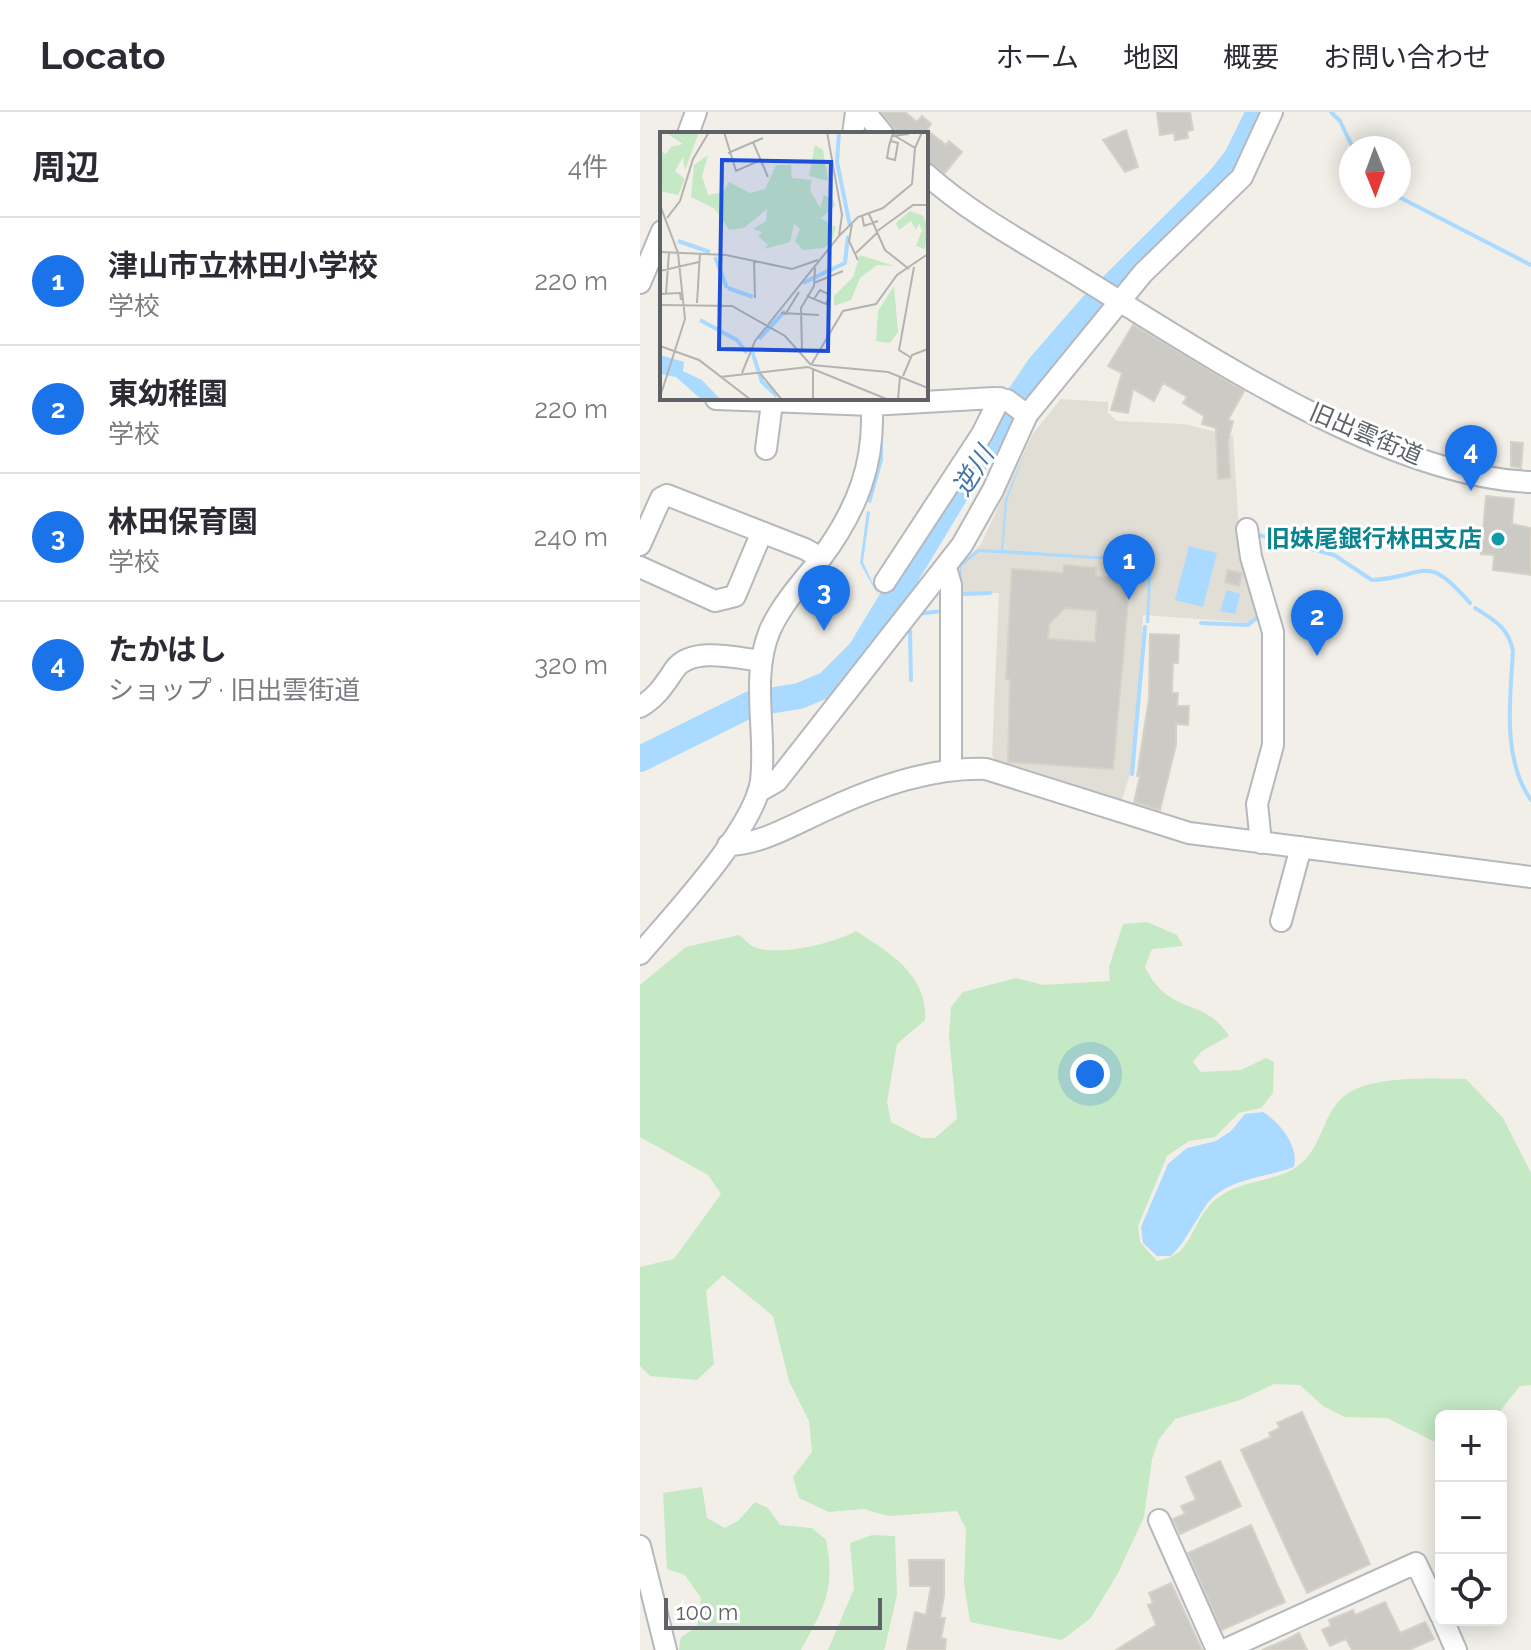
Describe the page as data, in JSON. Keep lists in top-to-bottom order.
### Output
{
  "streets": {
    "street": ["旧出雲街道"]
  },
  "water": ["逆川"],
  "places": ["旧妹尾銀行林田支店"],
  "scale_bar": "100 m",
  "north": "bottom",
  "page": {
    "header": "Locato",
    "nav": [
      "ホーム",
      "地図",
      "概要",
      "お問い合わせ"
    ],
    "heading": ["周辺", "4件"],
    "list": [
      {
        "mark": "1",
        "name": "津山市立林田小学校",
        "note": "学校",
        "value": "220 m"
      },
      {
        "mark": "2",
        "name": "東幼稚園",
        "note": "学校",
        "value": "220 m"
      },
      {
        "mark": "3",
        "name": "林田保育園",
        "note": "学校",
        "value": "240 m"
      },
      {
        "mark": "4",
        "name": "たかはし",
        "note": "ショップ · 旧出雲街道",
        "value": "320 m"
      }
    ],
    "pins": [
      "4",
      "1",
      "3",
      "2"
    ],
    "map_buttons": ["+", "−"],
    "scale": "100 m"
  }
}
